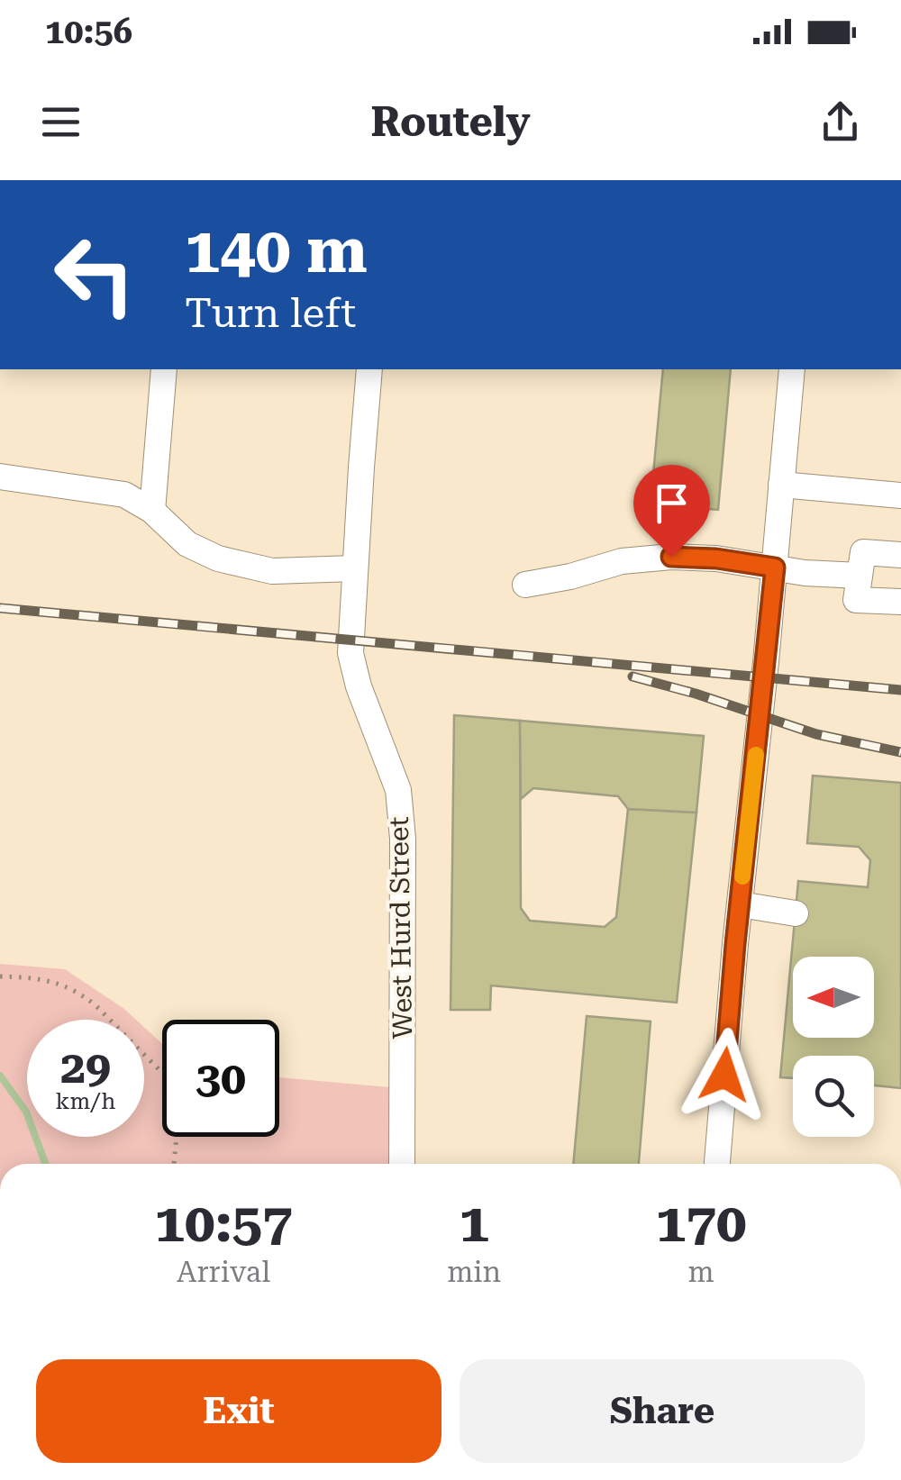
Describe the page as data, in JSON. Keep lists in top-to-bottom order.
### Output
{
  "streets": {
    "street": ["West Hurd Street"]
  },
  "north": "left",
  "page": {
    "status": "10:56",
    "header": "Routely",
    "turn": ["140 m", "Turn left"],
    "speed": "29 km/h",
    "limit": "30",
    "eta": [
      "10:57",
      "Arrival",
      "1",
      "min",
      "170",
      "m"
    ],
    "buttons": ["Exit", "Share"]
  }
}
